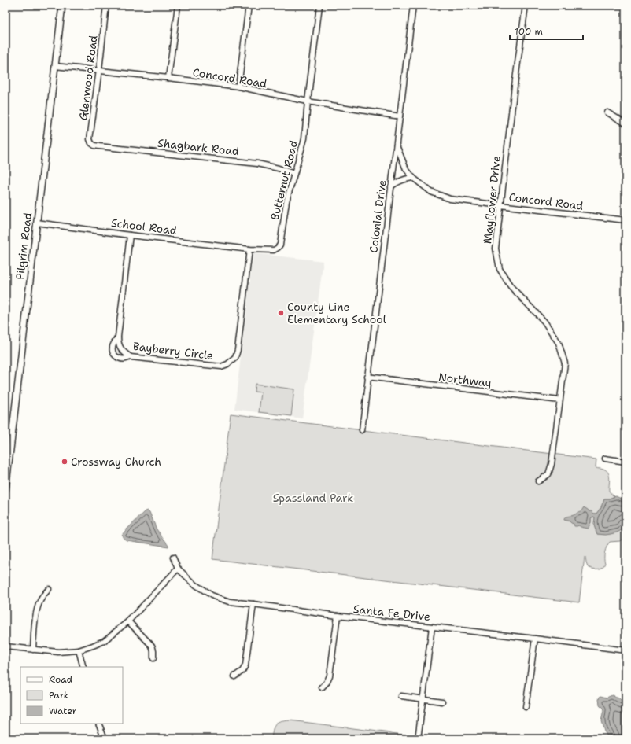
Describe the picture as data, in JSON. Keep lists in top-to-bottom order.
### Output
{
  "streets": {
    "street": [
      "Glenwood Road",
      "Concord Road",
      "Shagbark Road",
      "Butternut Road",
      "Mayflower Drive",
      "Colonial Drive",
      "School Road",
      "Pilgrim Road",
      "Bayberry Circle",
      "Northway",
      "Santa Fe Drive"
    ]
  },
  "crossings": [
    ["Glenwood Road", "Concord Road"],
    ["Glenwood Road", "Shagbark Road"],
    ["Concord Road", "Butternut Road"],
    ["Concord Road", "Mayflower Drive"],
    ["Concord Road", "Colonial Drive"],
    ["Concord Road", "Pilgrim Road"],
    ["Shagbark Road", "Butternut Road"],
    ["Butternut Road", "School Road"],
    ["Butternut Road", "Bayberry Circle"],
    ["Mayflower Drive", "Northway"],
    ["Colonial Drive", "Northway"],
    ["School Road", "Pilgrim Road"],
    ["School Road", "Bayberry Circle"]
  ],
  "parks": ["Spassland Park"],
  "places": ["County Line Elementary School", "Crossway Church"],
  "legend": ["Road", "Park", "Water"],
  "scale_bar": "100 m"
}
